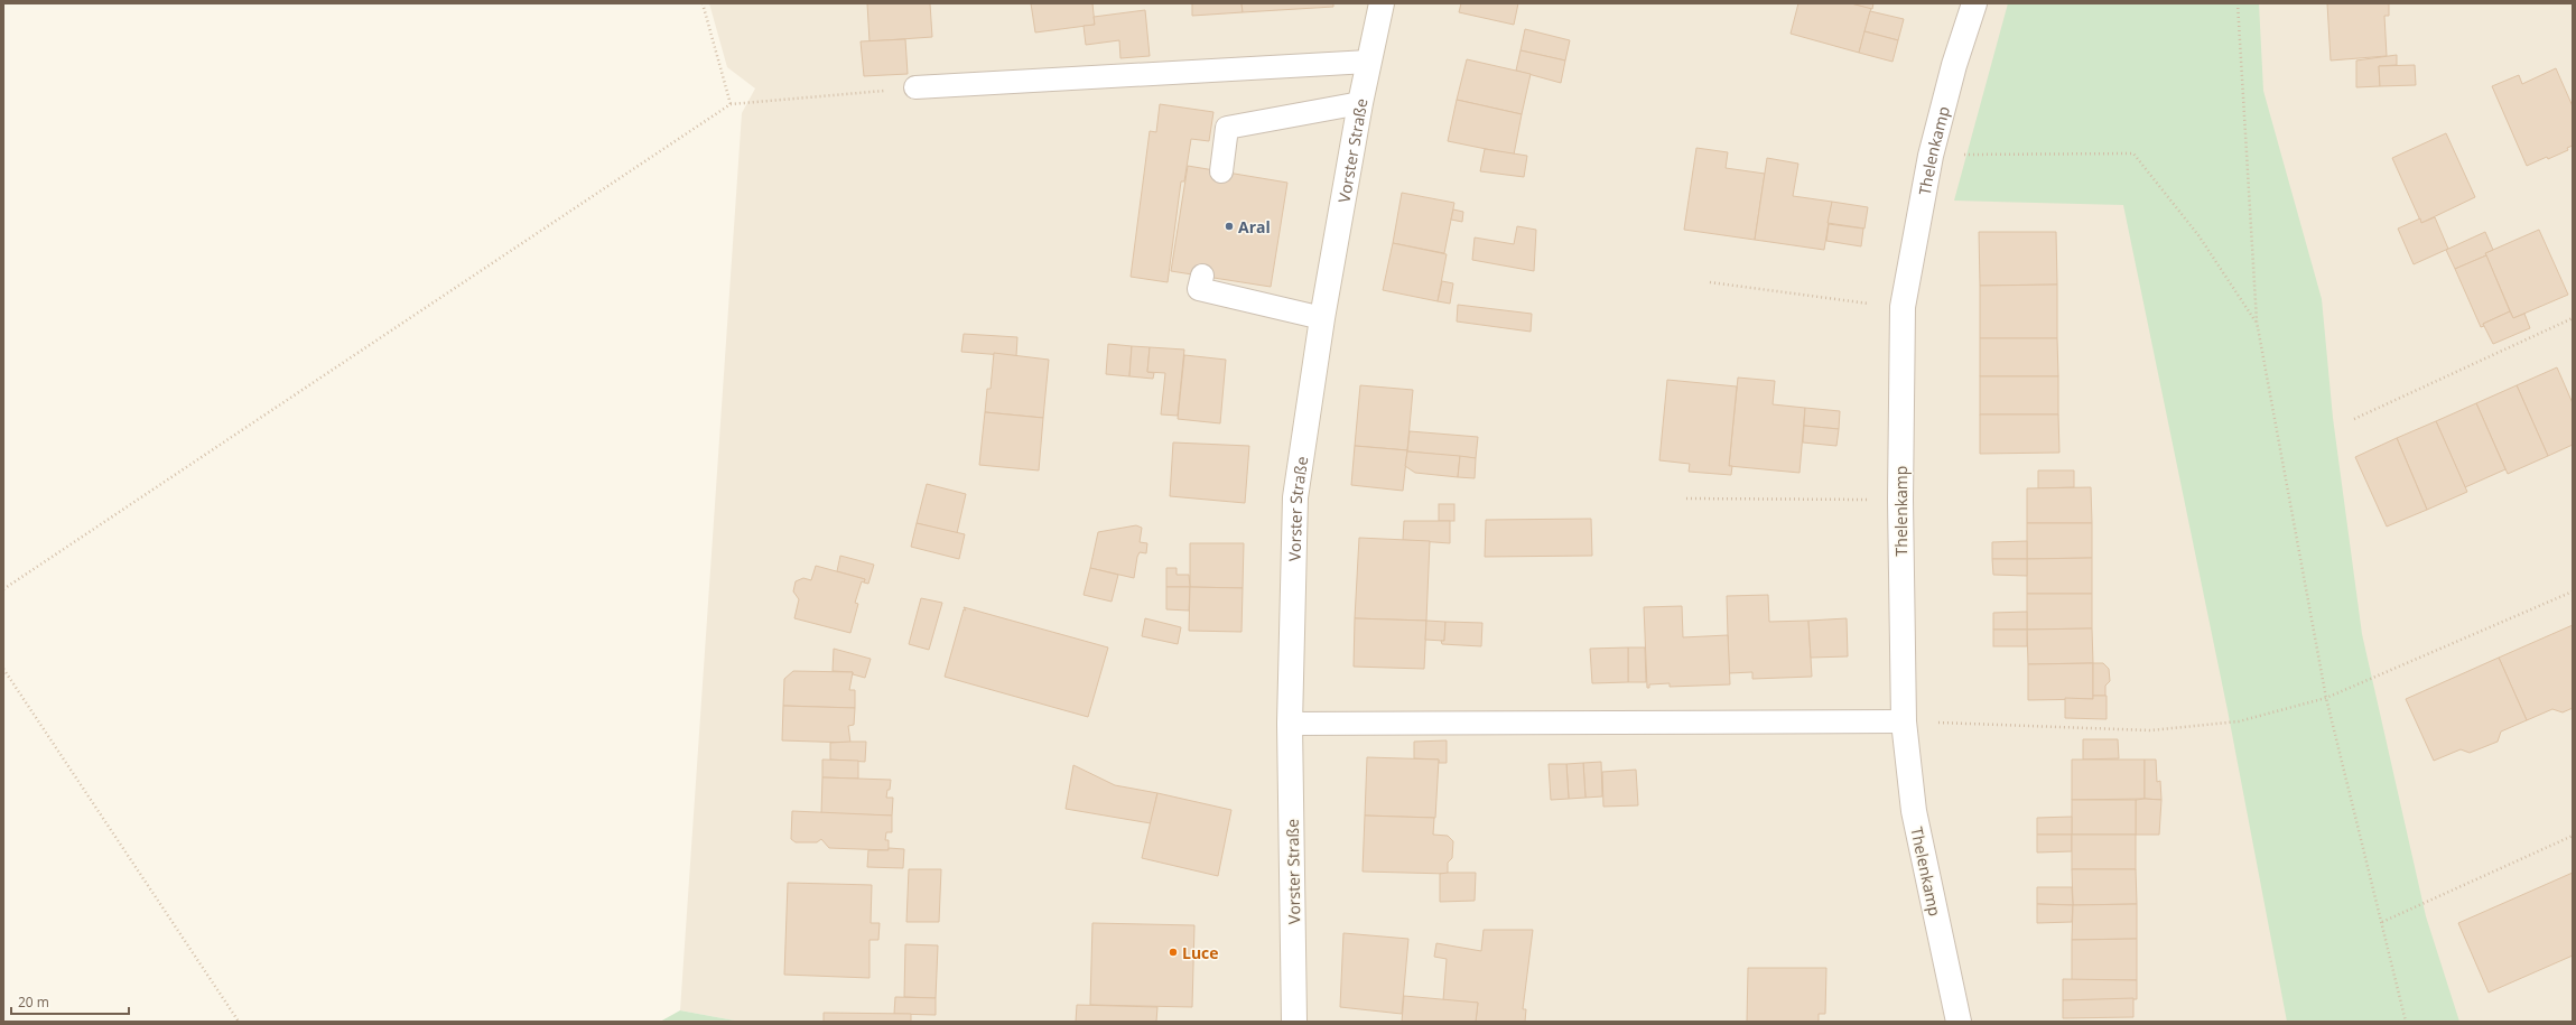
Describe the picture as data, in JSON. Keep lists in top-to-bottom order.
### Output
{
  "streets": {
    "street": ["Vorster Straße", "Thelenkamp"]
  },
  "places": ["Aral", "Luce"],
  "scale_bar": "20 m"
}
